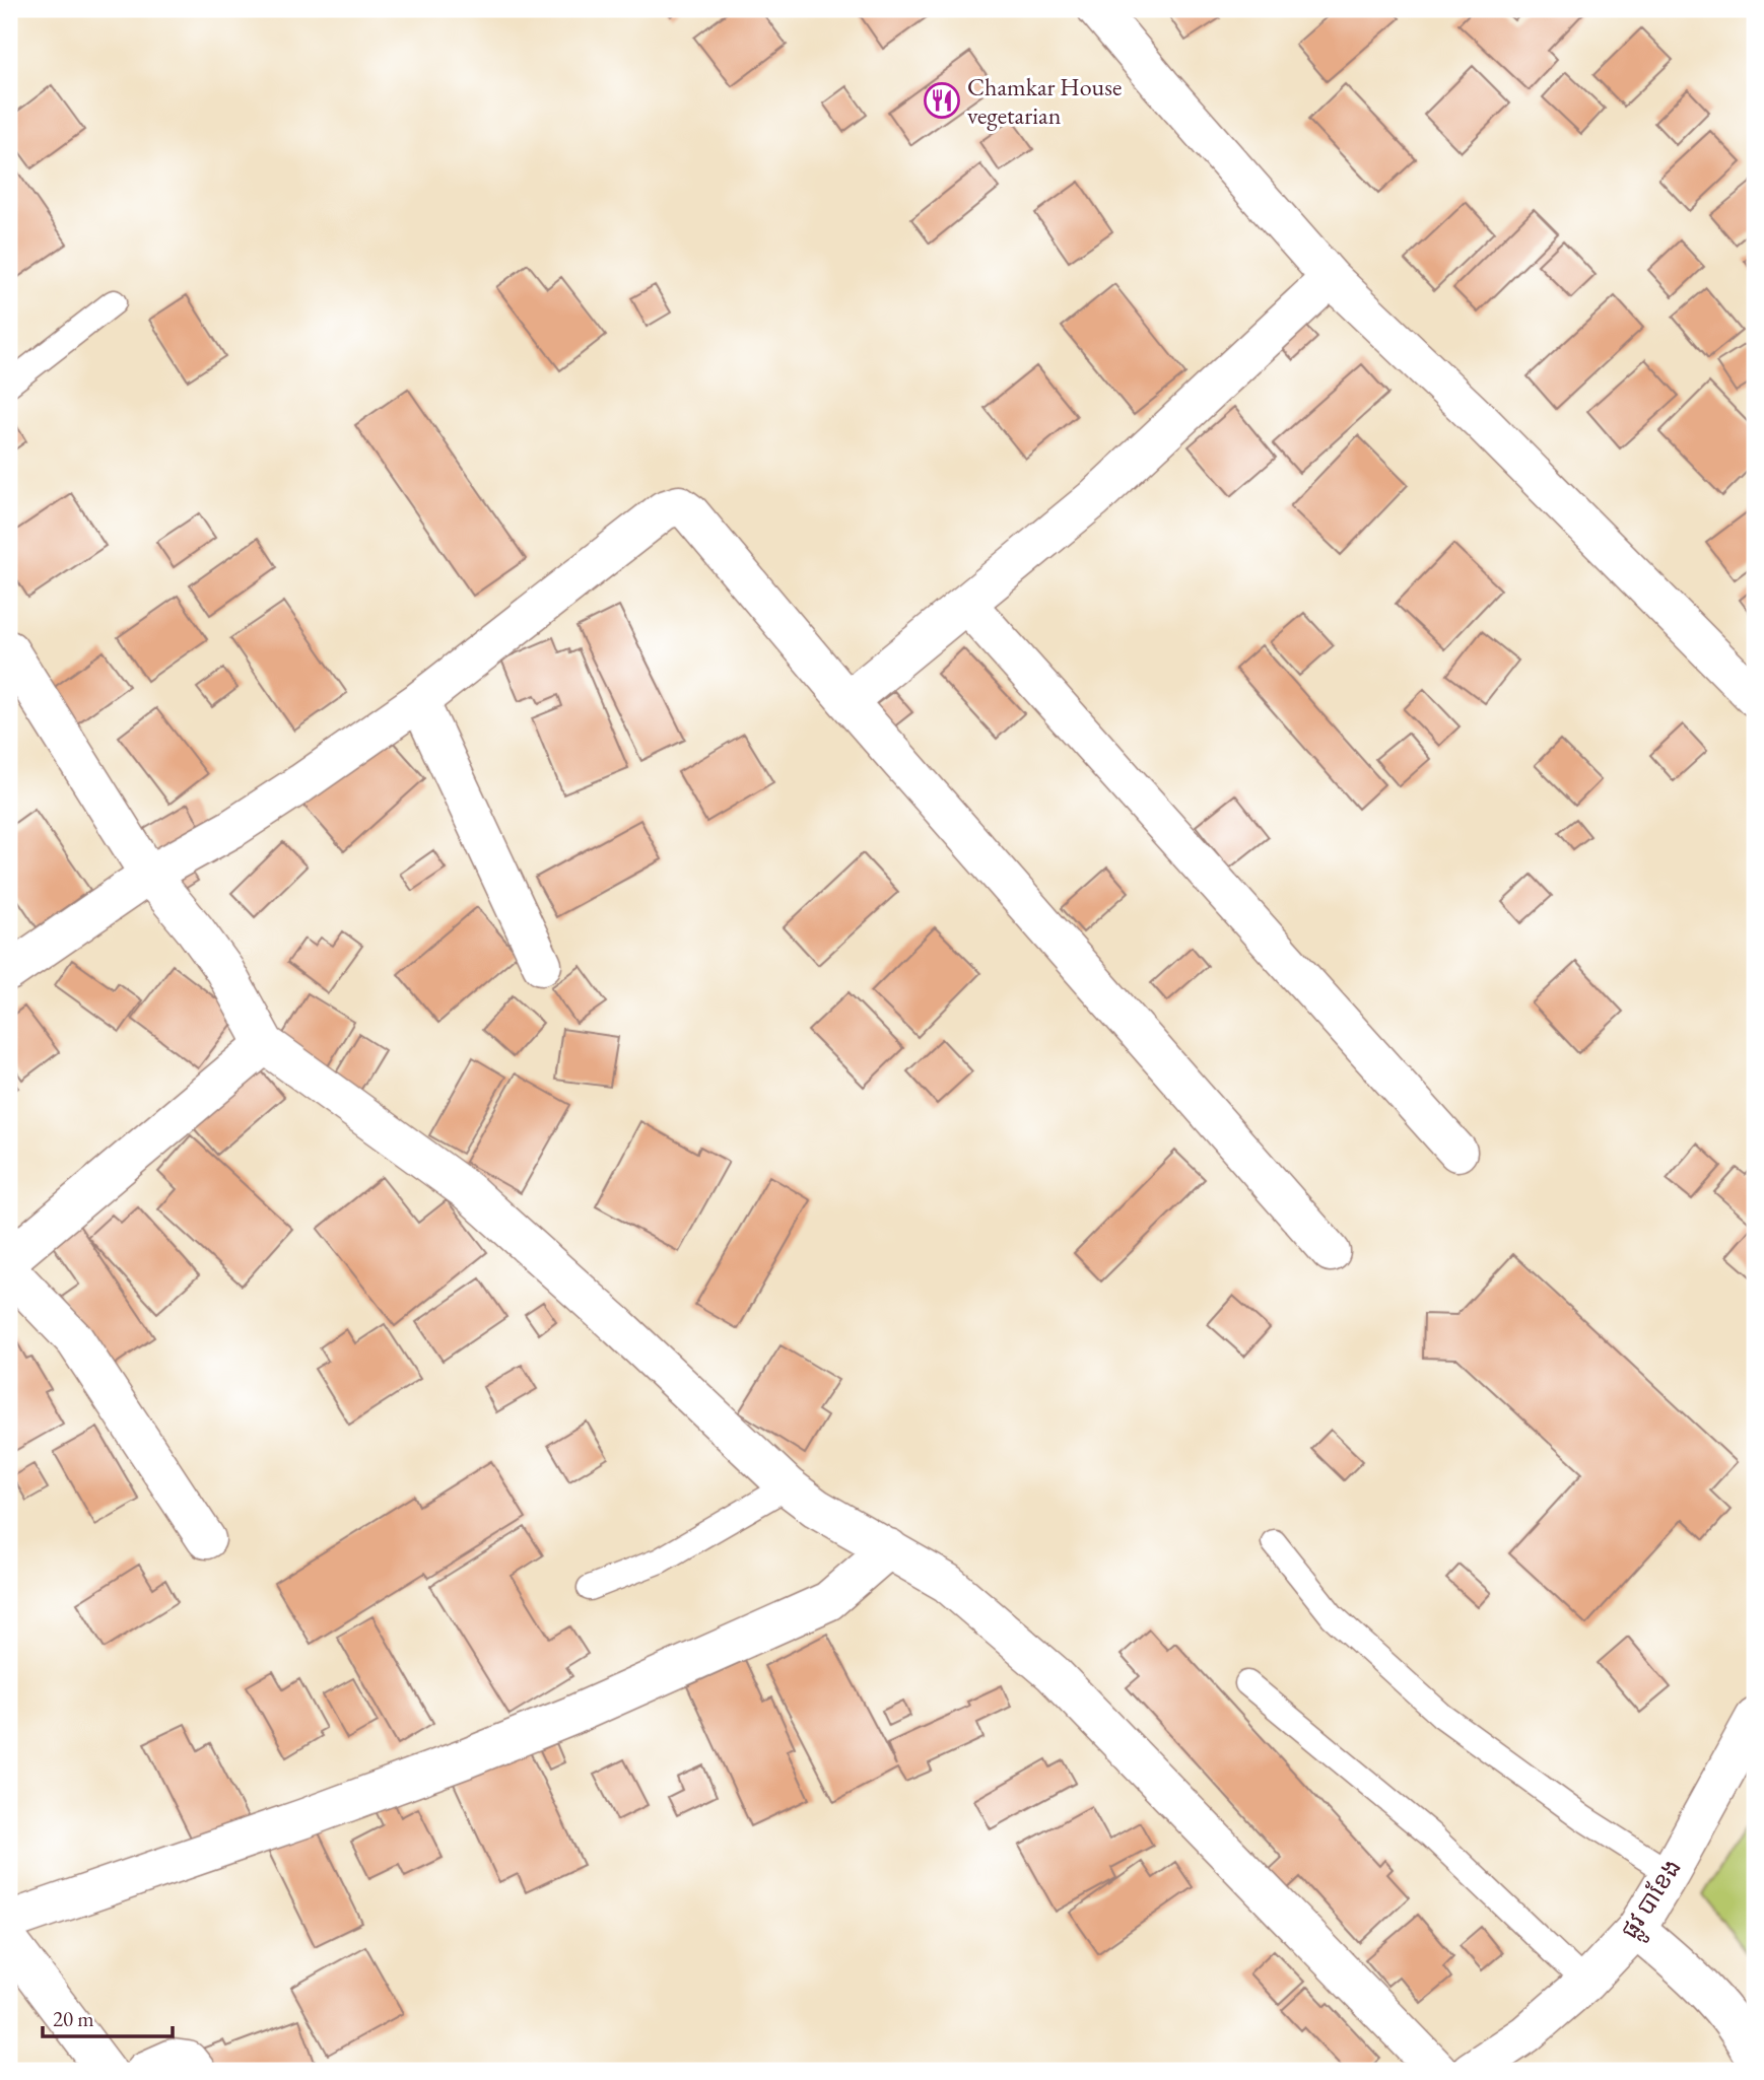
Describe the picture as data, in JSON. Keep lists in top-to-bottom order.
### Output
{
  "streets": {
    "street": ["ផ្លូវ បាខែង"]
  },
  "places": {
    "restaurant": ["Chamkar House vegetarian"]
  },
  "scale_bar": "20 m"
}
